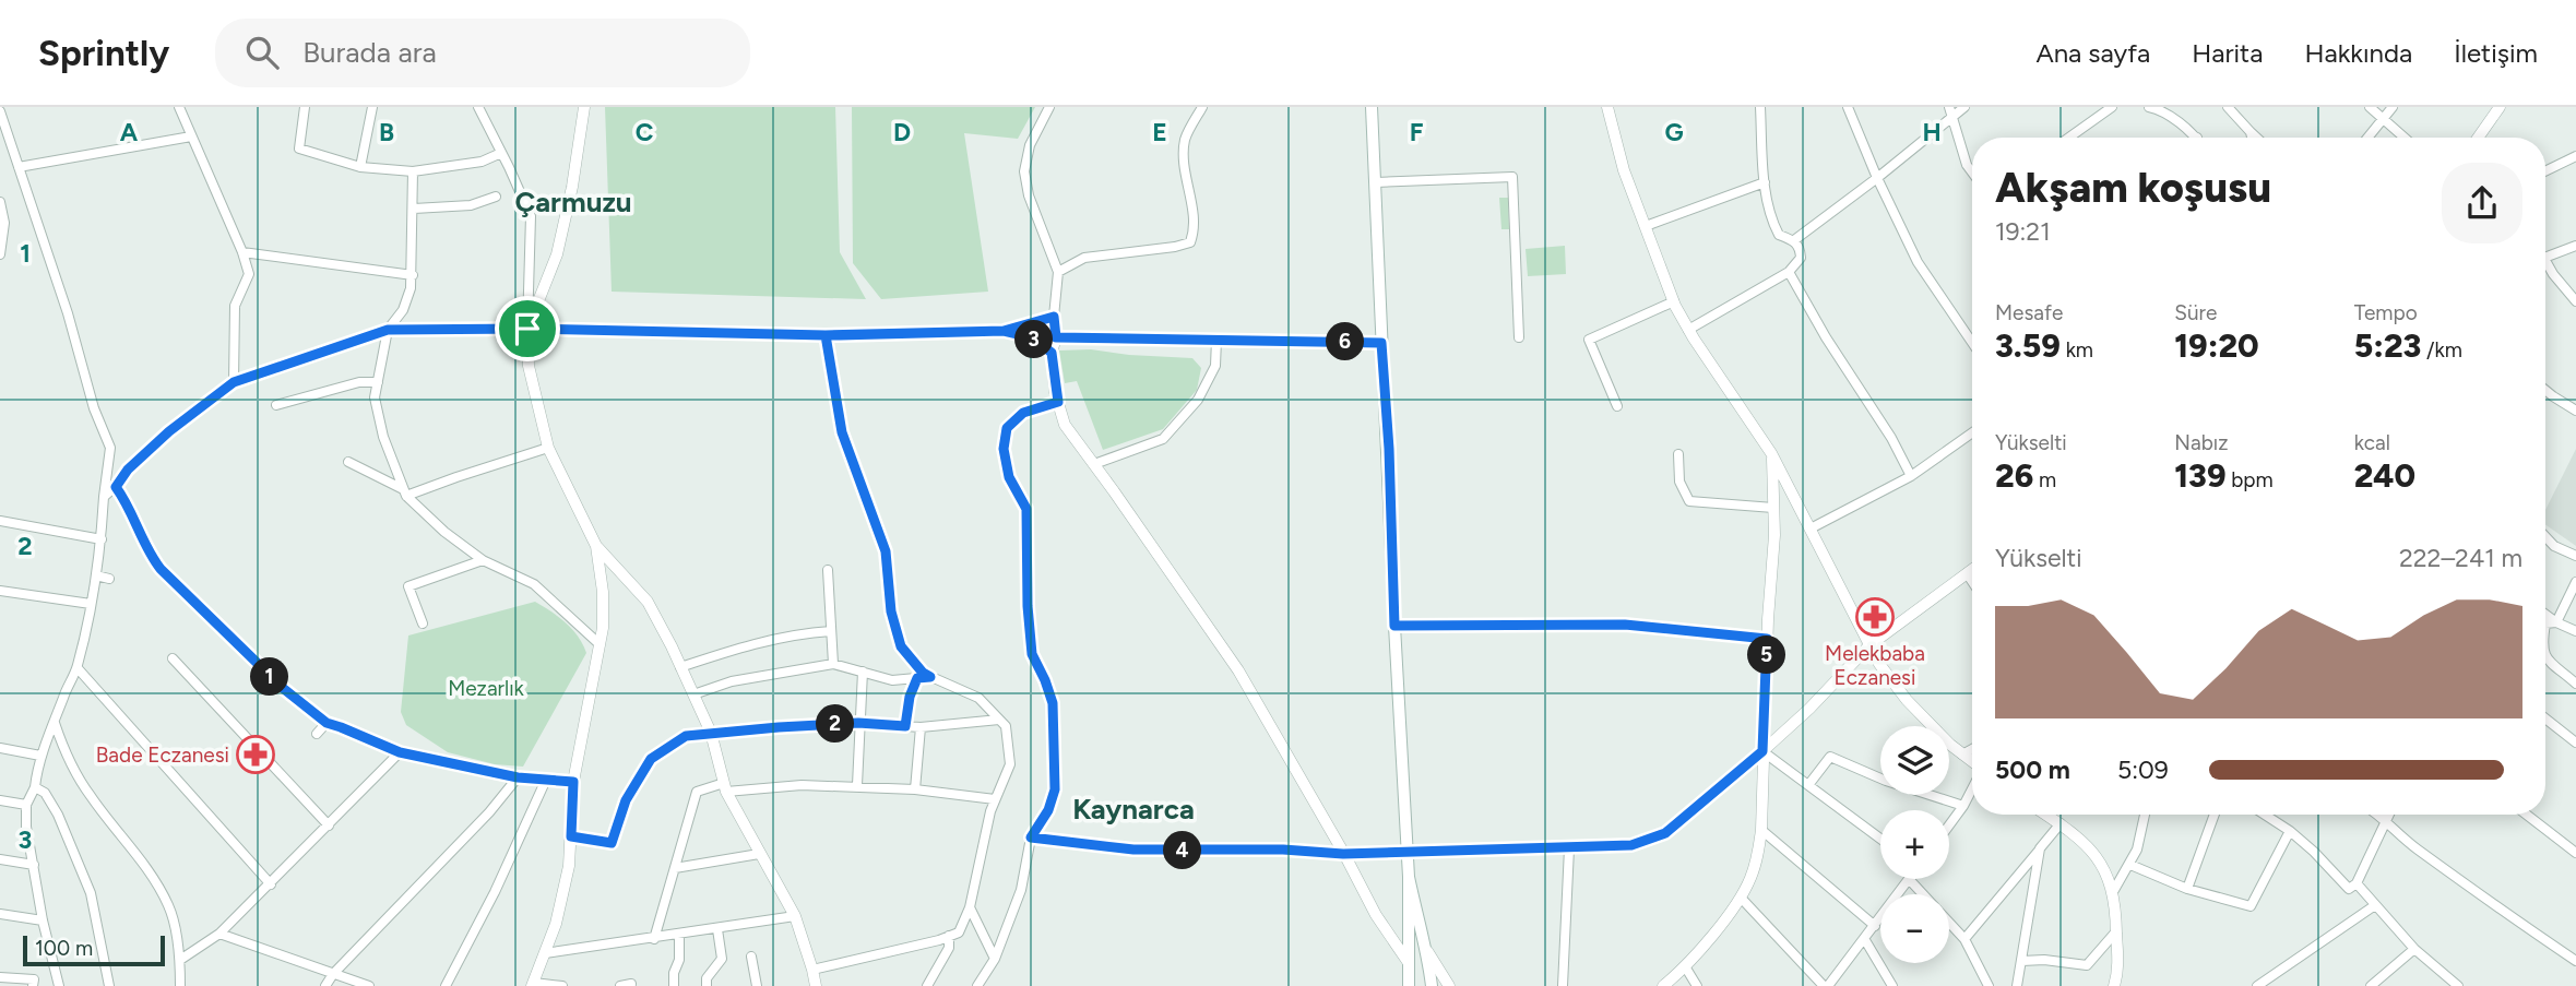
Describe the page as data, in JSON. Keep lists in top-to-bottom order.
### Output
{
  "districts": ["Çarmuzu", "Kaynarca"],
  "parks": ["Mezarlık"],
  "places": {
    "pharmacy": ["Melekbaba Eczanesi", "Bade Eczanesi"]
  },
  "scale_bar": "100 m",
  "page": {
    "header": "Sprintly",
    "search": "Burada ara",
    "nav": [
      "Ana sayfa",
      "Harita",
      "Hakkında",
      "İletişim"
    ],
    "heading": ["Akşam koşusu", "19:21"],
    "stats": [
      ["Mesafe", "3.59 km"],
      ["Süre", "19:20"],
      ["Tempo", "5:23 /km"],
      ["Yükselti", "26 m"],
      ["Nabız", "139 bpm"],
      ["kcal", "240"]
    ],
    "pins": [
      "3",
      "6",
      "5",
      "1",
      "2",
      "4"
    ],
    "chart": ["Yükselti", "222–241 m"],
    "map_buttons": ["+", "−"],
    "list": [
      {
        "name": "500 m",
        "note": "5:09"
      }
    ],
    "scale": "100 m"
  },
  "grid": {
    "columns": [
      "A",
      "B",
      "C",
      "D",
      "E",
      "F",
      "G",
      "H"
    ],
    "rows": ["1", "2", "3"]
  }
}
